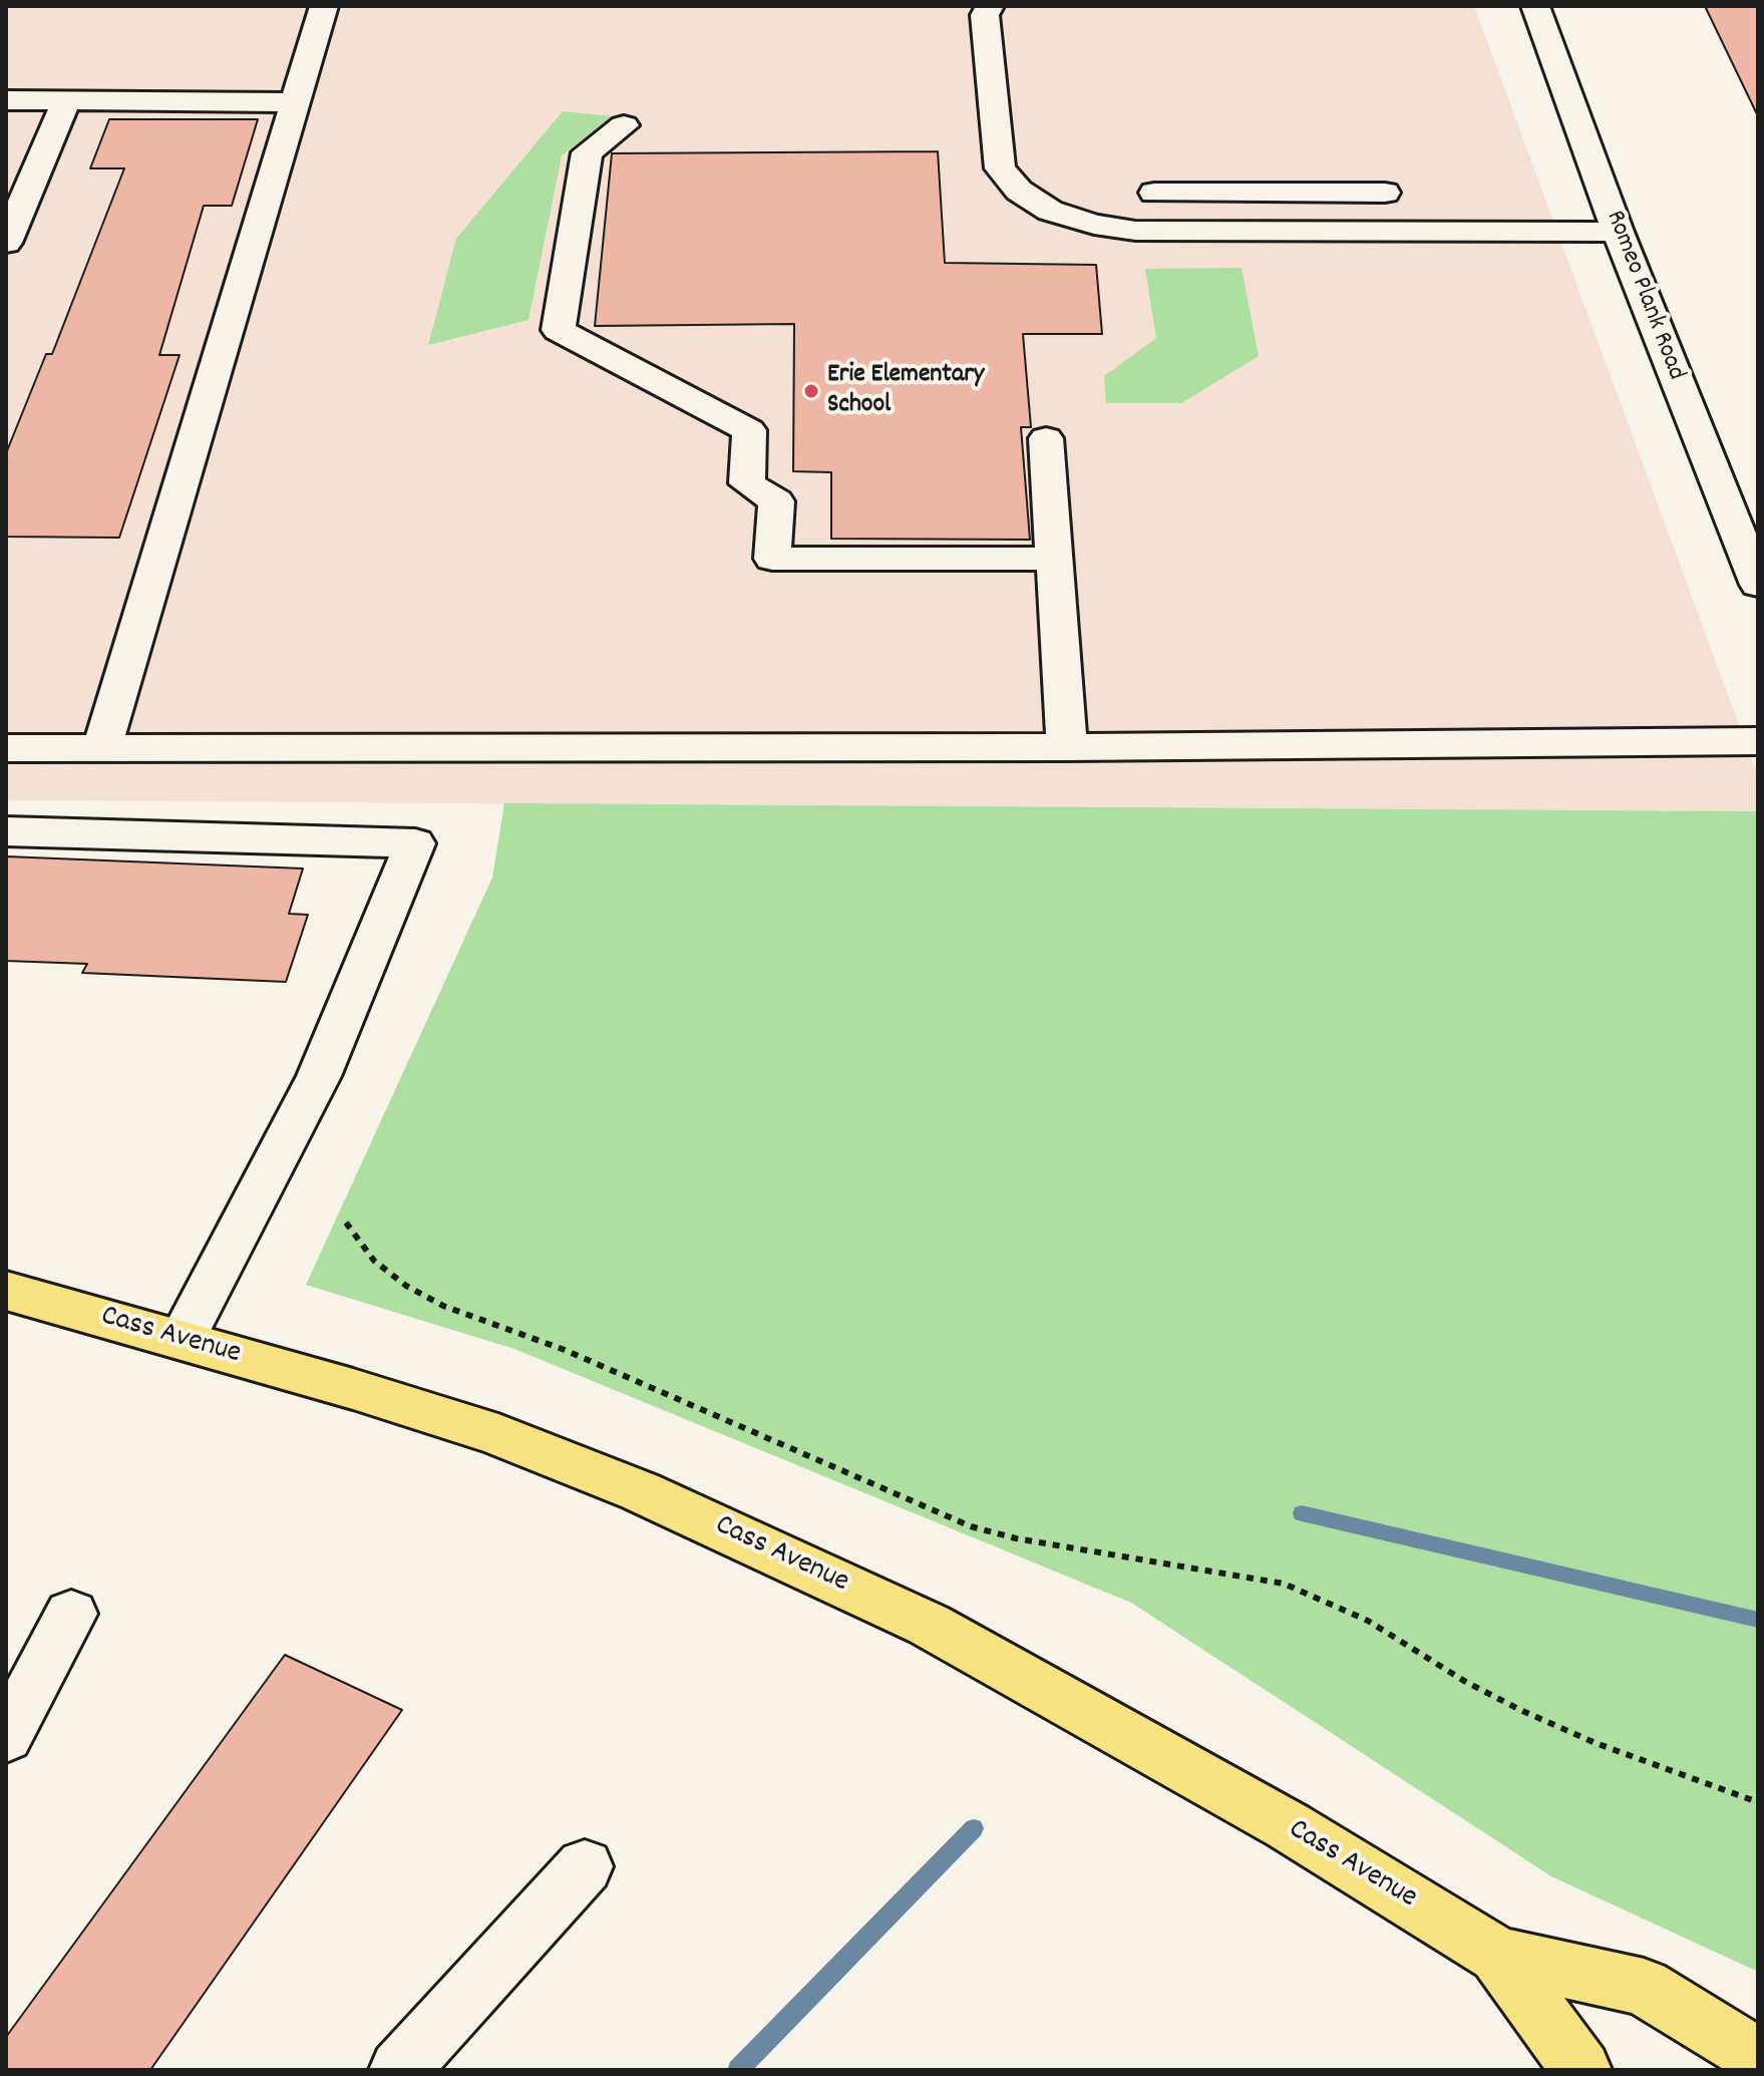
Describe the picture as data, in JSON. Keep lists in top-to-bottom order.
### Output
{
  "streets": {
    "main road": ["Cass Avenue"],
    "street": ["Romeo Plank Road"]
  },
  "places": ["Erie Elementary School"]
}
